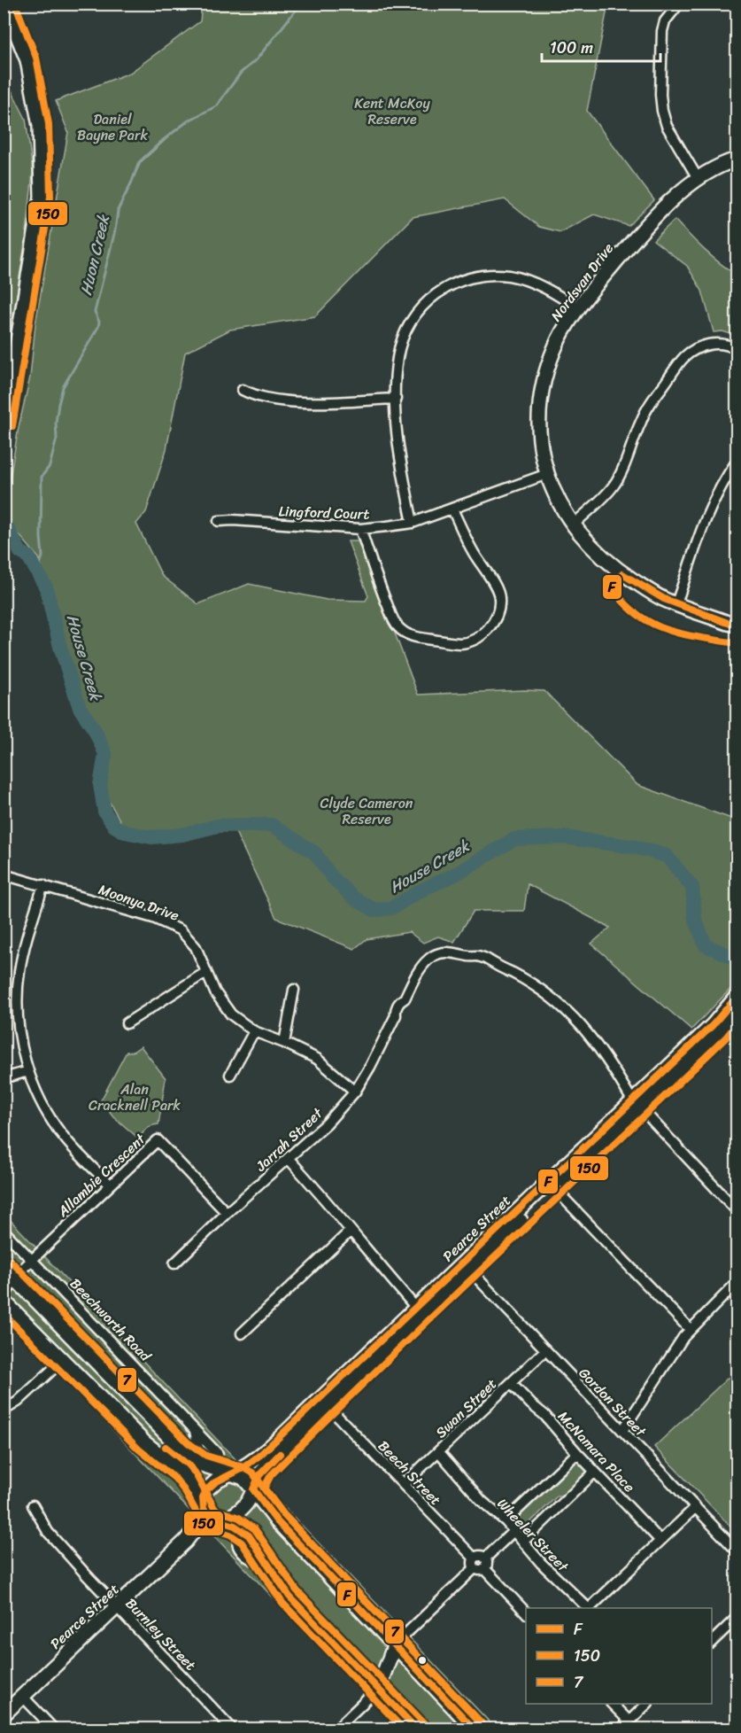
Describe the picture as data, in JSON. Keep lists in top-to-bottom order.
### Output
{
  "streets": {
    "main road": ["Nordsvan Drive", "Pearce Street"],
    "street": [
      "Lingford Court",
      "Moonya Drive",
      "Jarrah Street",
      "Allambie Crescent",
      "Beechworth Road",
      "Gordon Street",
      "Swan Street",
      "McNamara Place",
      "Beech Street",
      "Wheeler Street",
      "Burnley Street"
    ]
  },
  "crossings": [
    ["Nordsvan Drive", "Lingford Court"],
    ["Moonya Drive", "Jarrah Street"],
    ["Jarrah Street", "Allambie Crescent"],
    ["Jarrah Street", "Pearce Street"],
    ["Allambie Crescent", "Beechworth Road"],
    ["Pearce Street", "Gordon Street"],
    ["Pearce Street", "Beech Street"],
    ["Pearce Street", "Burnley Street"],
    ["Gordon Street", "Swan Street"],
    ["Swan Street", "McNamara Place"],
    ["Swan Street", "Beech Street"],
    ["Swan Street", "Wheeler Street"]
  ],
  "water": ["Huon Creek", "House Creek"],
  "parks": [
    "Kent McKoy Reserve",
    "Daniel Bayne Park",
    "Clyde Cameron Reserve",
    "Alan Cracknell Park"
  ],
  "lines": ["transit line 150", "transit line F", "transit line 7"],
  "legend": ["F", "150", "7"],
  "scale_bar": "100 m"
}
